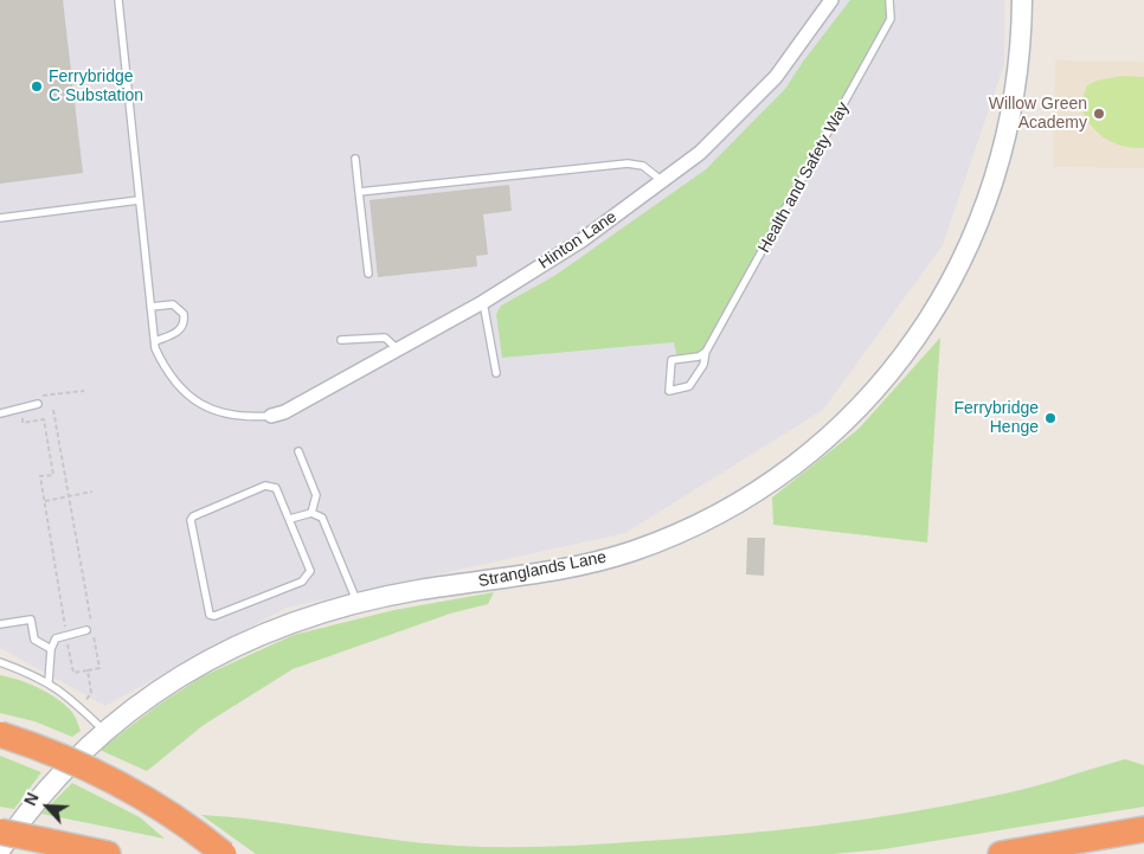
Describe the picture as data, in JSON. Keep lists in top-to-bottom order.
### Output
{
  "streets": {
    "main road": ["Stranglands Lane"],
    "street": ["Hinton Lane"],
    "lane": ["Health and Safety Way"]
  },
  "places": ["Ferrybridge C Substation", "Willow Green Academy", "Ferrybridge Henge"],
  "north": "top left"
}
